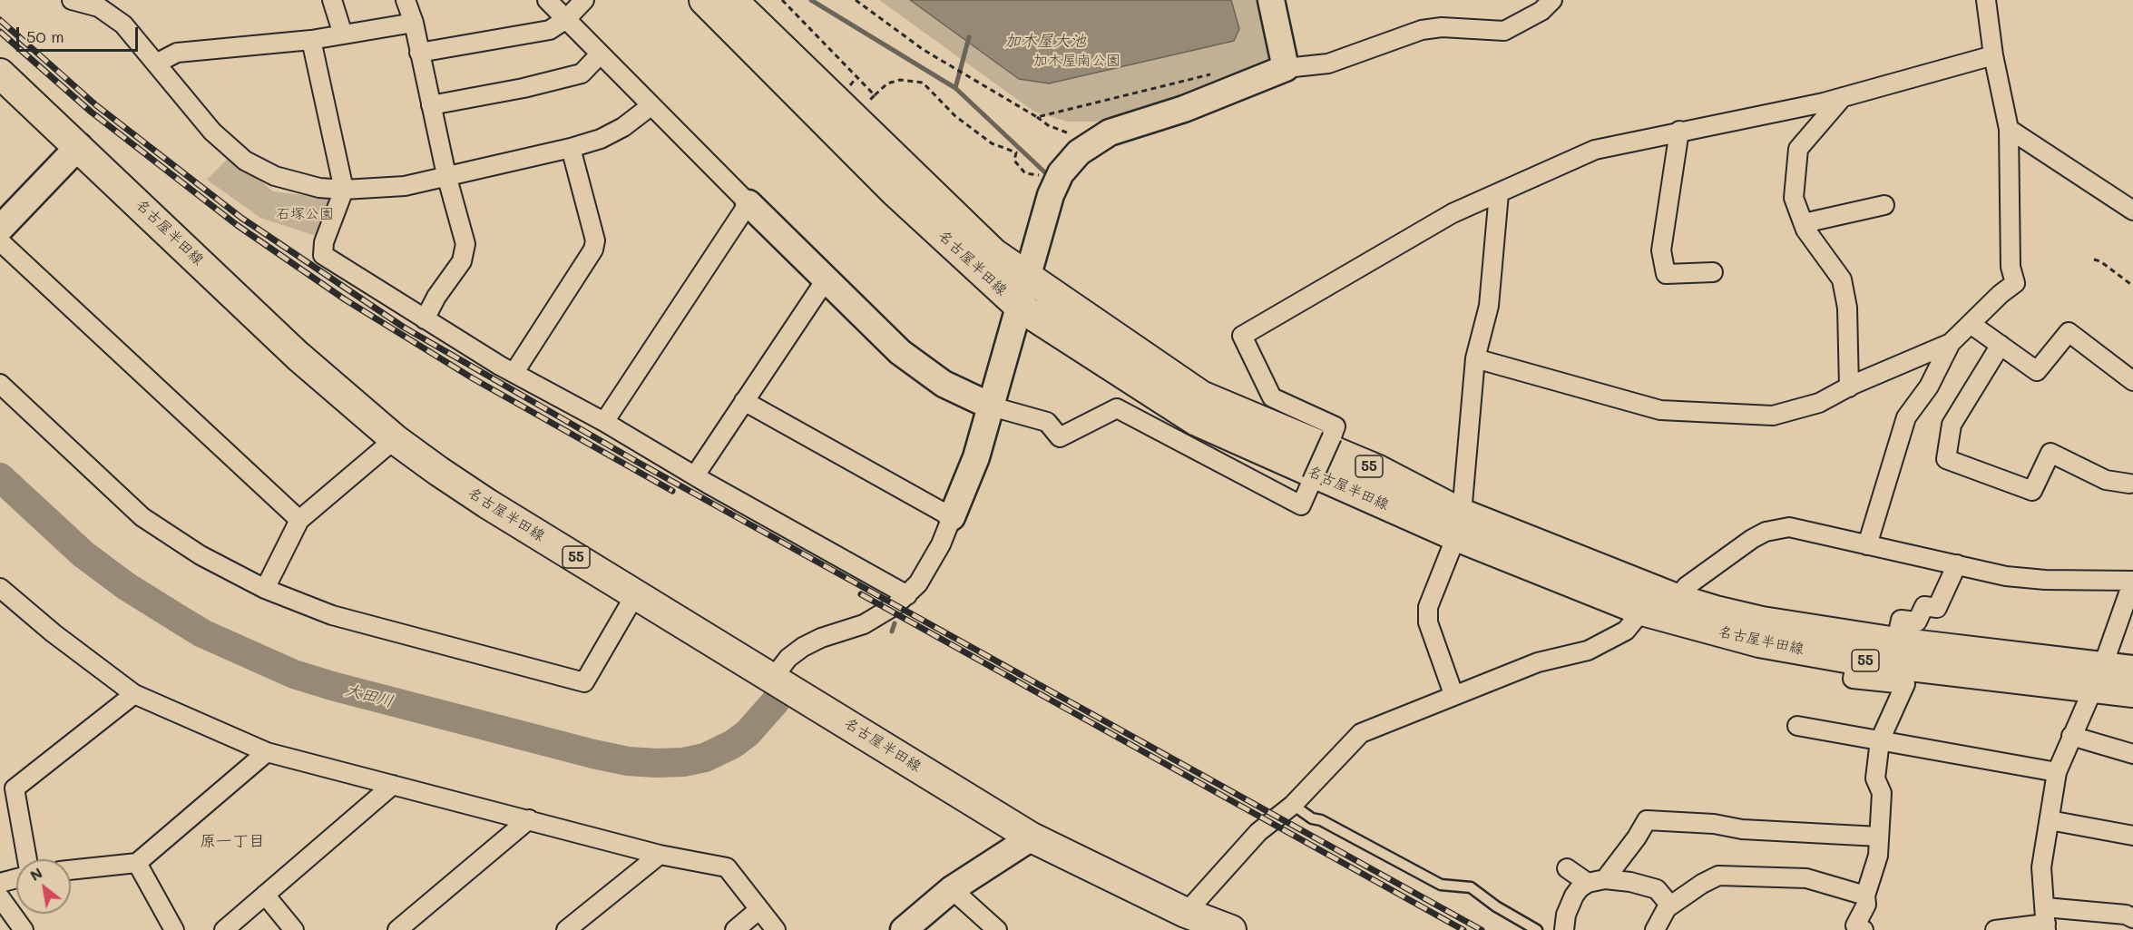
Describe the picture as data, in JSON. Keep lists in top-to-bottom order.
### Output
{
  "streets": {
    "main road": ["名古屋半田線", "55"]
  },
  "districts": ["原一丁目"],
  "water": ["加木屋大池", "大田川"],
  "parks": ["加木屋南公園", "石塚公園"],
  "scale_bar": "50 m",
  "north": "top left"
}
